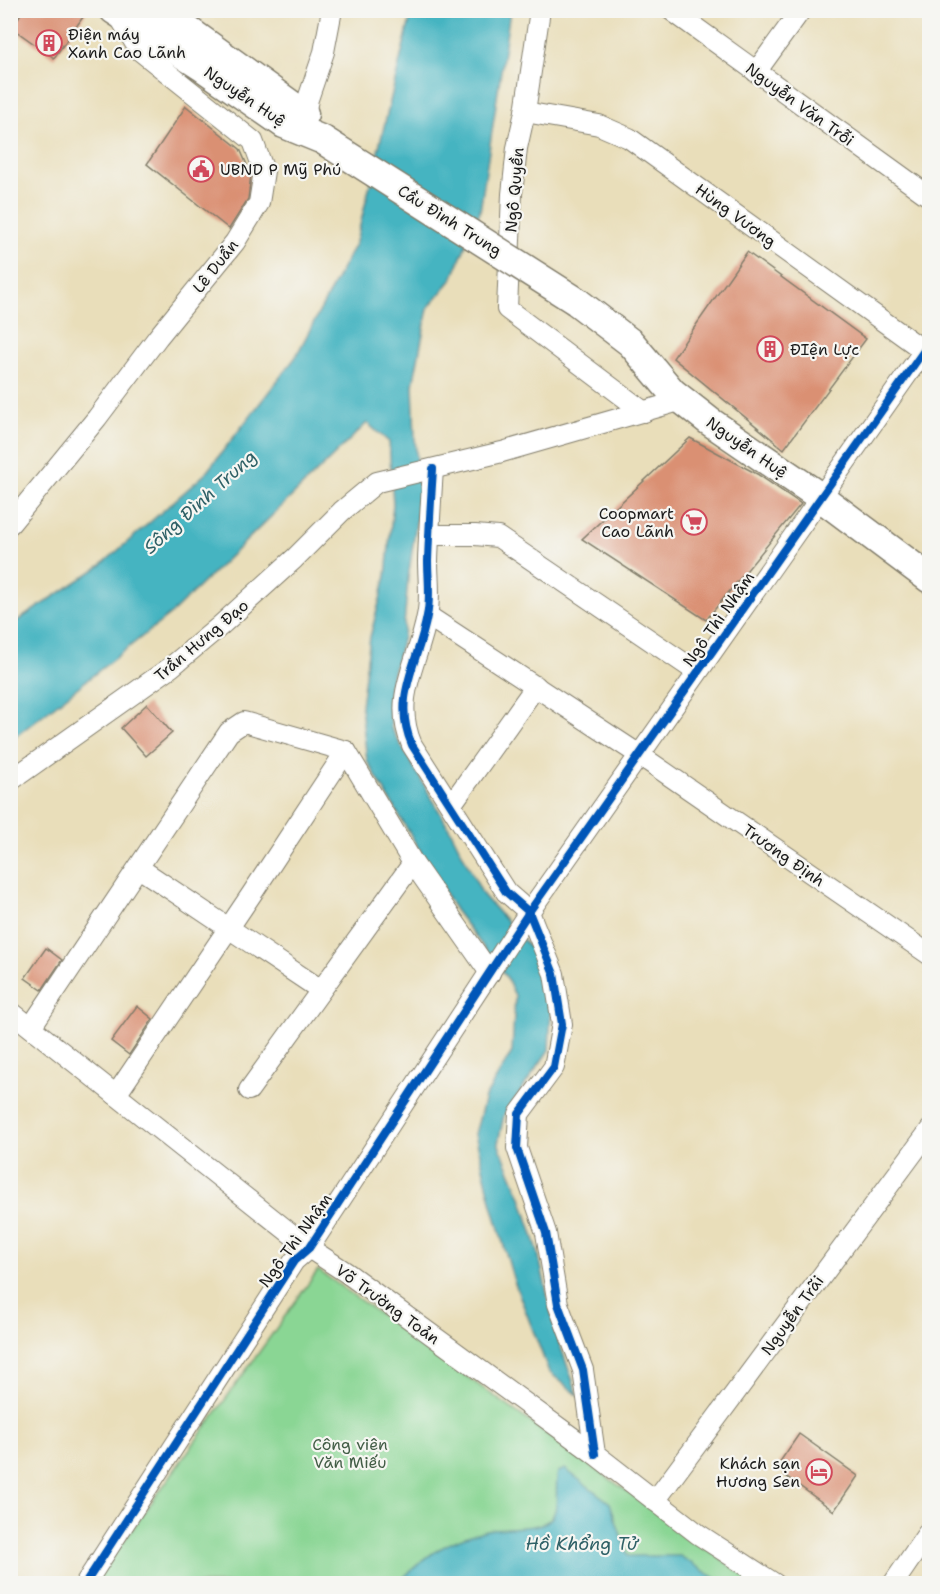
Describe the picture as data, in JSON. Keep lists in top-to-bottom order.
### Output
{
  "streets": {
    "highway": ["Nguyễn Huệ", "Cầu Đình Trung"],
    "street": [
      "Nguyễn Văn Trỗi",
      "Ngô Quyền",
      "Hùng Vương",
      "Lê Duẩn",
      "Ngô Thì Nhậm",
      "Trần Hưng Đạo",
      "Trương Định",
      "Võ Trường Toản",
      "Nguyễn Trãi"
    ]
  },
  "crossings": [
    ["Nguyễn Huệ", "Cầu Đình Trung"],
    ["Nguyễn Huệ", "Lê Duẩn"],
    ["Nguyễn Huệ", "Ngô Thì Nhậm"],
    ["Ngô Quyền", "Hùng Vương"],
    ["Hùng Vương", "Ngô Thì Nhậm"],
    ["Ngô Thì Nhậm", "Trương Định"],
    ["Ngô Thì Nhậm", "Võ Trường Toản"],
    ["Võ Trường Toản", "Nguyễn Trãi"]
  ],
  "water": ["Sông Đình Trung", "Hồ Khổng Tử"],
  "parks": ["Công viên Văn Miếu"],
  "places": {
    "building": ["Điện máy Xanh Cao Lãnh", "ĐIện Lực"],
    "public building": ["UBND P Mỹ Phú"],
    "supermarket": ["Coopmart Cao Lãnh"],
    "hotel": ["Khách sạn Hương Sen"]
  }
}
